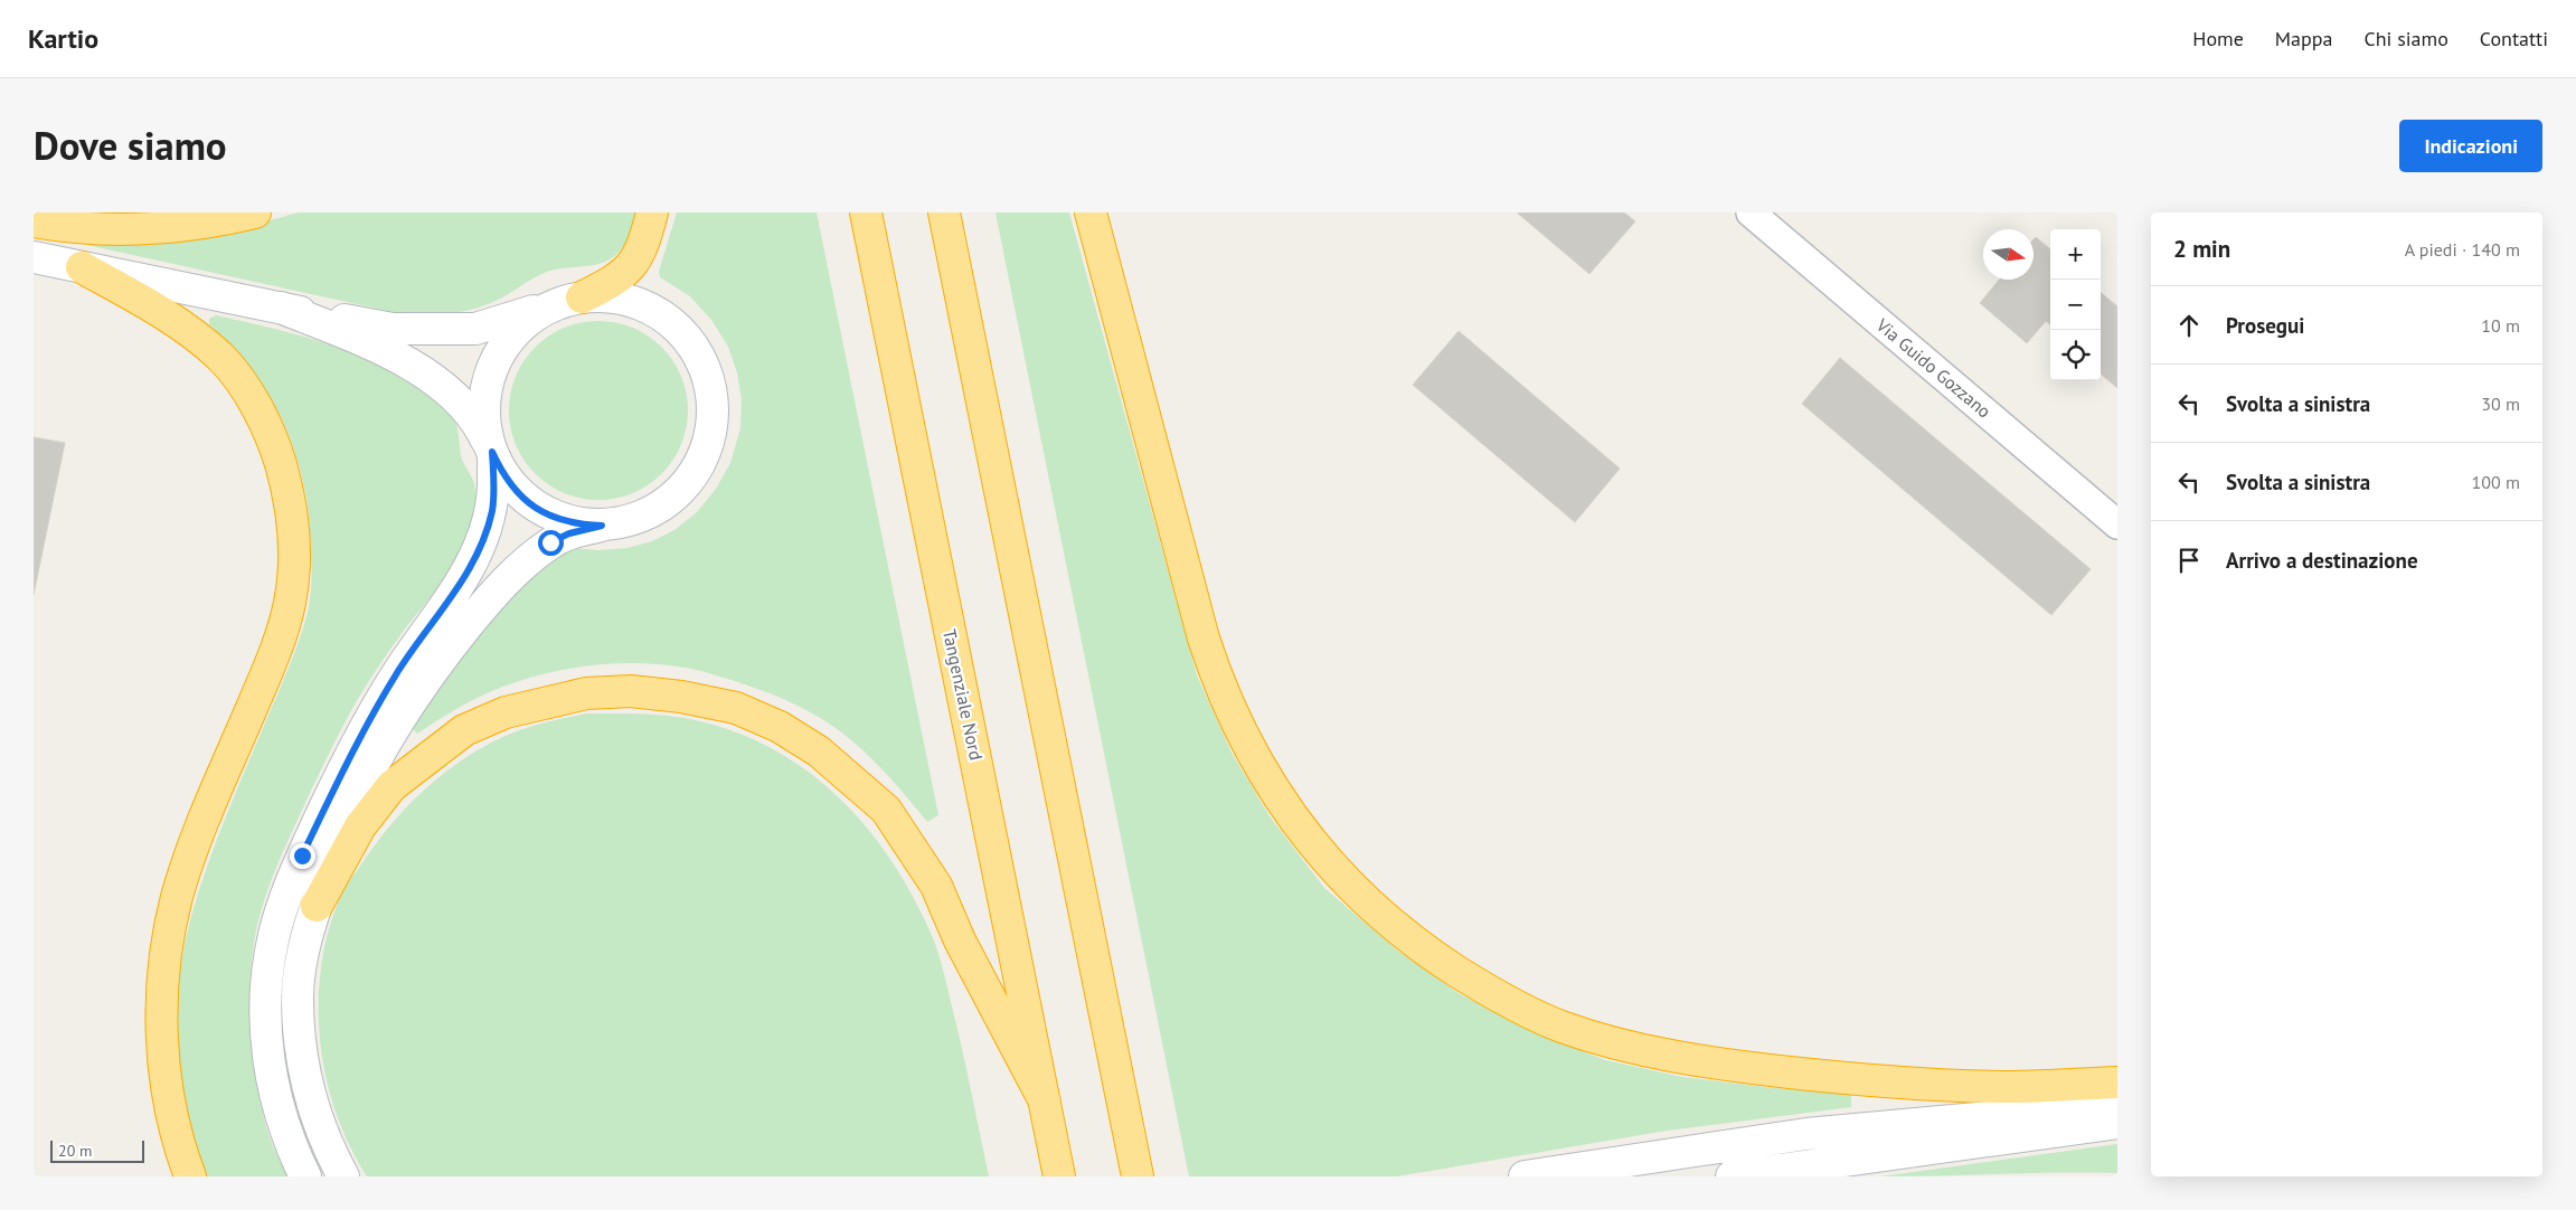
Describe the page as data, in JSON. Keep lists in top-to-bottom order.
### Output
{
  "streets": {
    "highway": ["Tangenziale Nord"],
    "street": ["Via Guido Gozzano"]
  },
  "scale_bar": "20 m",
  "north": "right",
  "page": {
    "header": "Kartio",
    "nav": [
      "Home",
      "Mappa",
      "Chi siamo",
      "Contatti"
    ],
    "title": "Dove siamo",
    "buttons": "Indicazioni",
    "heading": ["2 min", "A piedi · 140 m"],
    "map_buttons": ["+", "−"],
    "list": [
      ["Prosegui", "10 m"],
      ["Svolta a sinistra", "30 m"],
      ["Svolta a sinistra", "100 m"],
      "Arrivo a destinazione"
    ],
    "scale": "20 m"
  }
}
